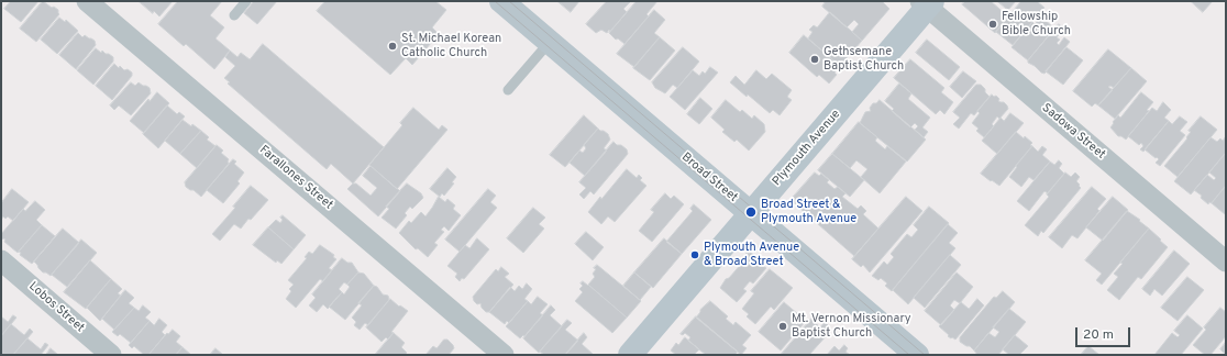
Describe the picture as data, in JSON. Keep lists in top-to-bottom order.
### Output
{
  "streets": {
    "street": [
      "Sadowa Street",
      "Plymouth Avenue",
      "Farallones Street",
      "Broad Street",
      "Lobos Street"
    ]
  },
  "crossings": [
    ["Sadowa Street", "Plymouth Avenue"],
    ["Plymouth Avenue", "Broad Street"]
  ],
  "places": [
    "Fellowship Bible Church",
    "St. Michael Korean Catholic Church",
    "Gethsemane Baptist Church",
    "Broad Street & Plymouth Avenue",
    "Plymouth Avenue & Broad Street",
    "Mt. Vernon Missionary Baptist Church"
  ],
  "scale_bar": "20 m"
}
